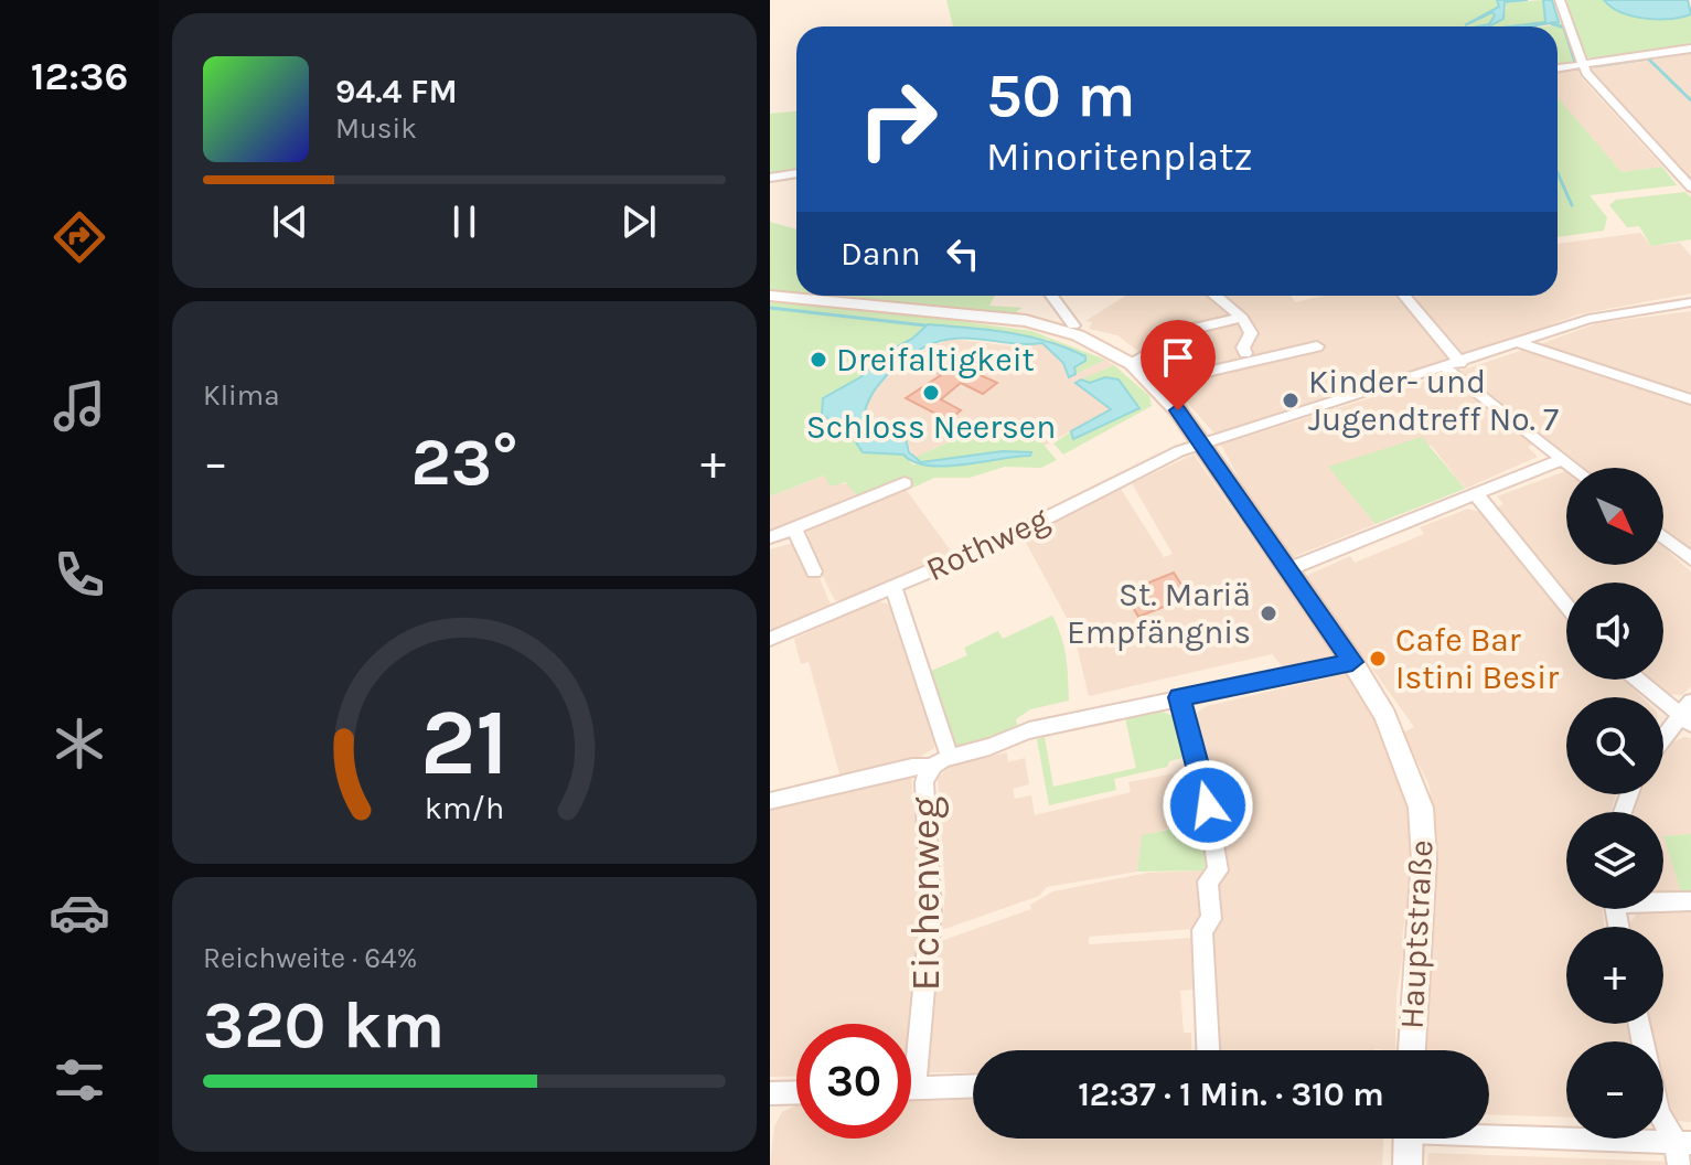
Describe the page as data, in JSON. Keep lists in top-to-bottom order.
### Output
{
  "streets": {
    "street": ["Rothweg", "Eichenweg", "Hauptstraße"]
  },
  "crossings": [
    ["Rothweg", "Eichenweg"],
    ["Rothweg", "Hauptstraße"]
  ],
  "places": [
    "Dreifaltigkeit",
    "Schloss Neersen",
    "Kinder- und Jugendtreff No. 7",
    "St. Mariä Empfängnis",
    "Cafe Bar Istini Besir"
  ],
  "north": "bottom right",
  "page": {
    "tabs": "12:36",
    "turn": ["50 m", "Minoritenplatz"],
    "song": ["94.4 FM", "Musik"],
    "then": "Dann",
    "tile": [
      "Klima",
      ["Reichweite · 64%", "320 km"]
    ],
    "heat": ["−", "23°", "+"],
    "map_buttons": ["+", "−"],
    "limit": "30",
    "trip": "12:37 · 1 Min. · 310 m",
    "gauge": ["21", "km/h"]
  }
}
